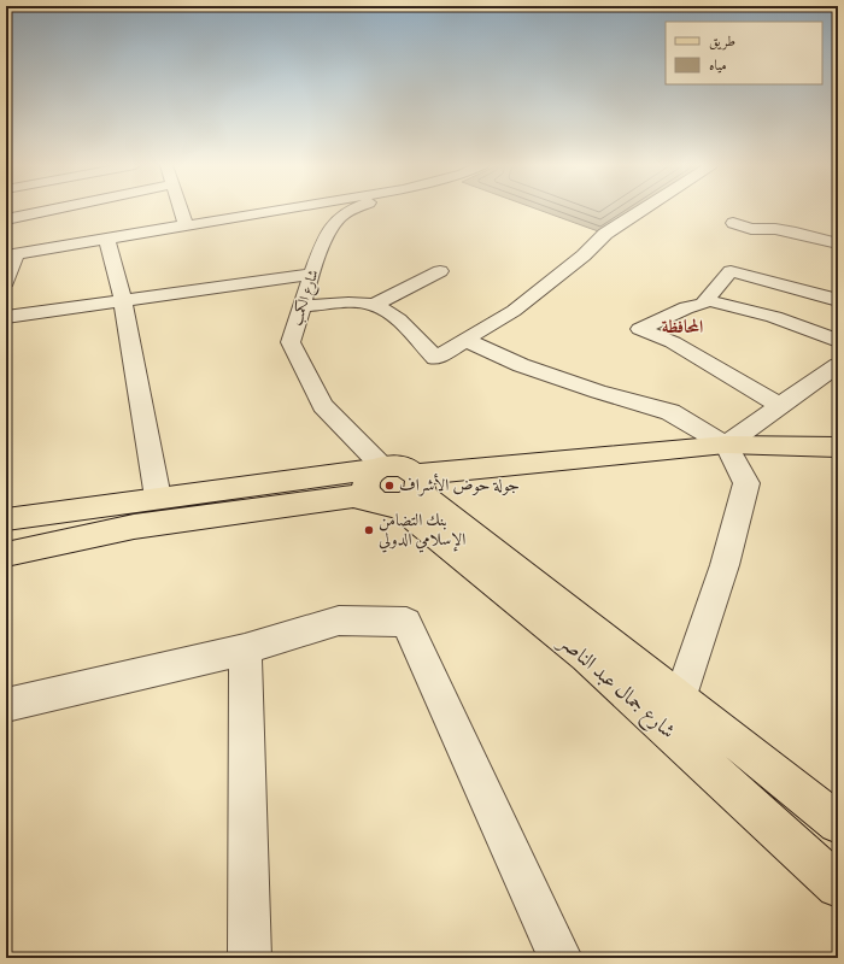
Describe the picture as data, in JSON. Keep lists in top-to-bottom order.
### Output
{
  "streets": {
    "main road": ["شارع جمال عبد الناصر"],
    "street": ["شارع الكمب"]
  },
  "crossings": [
    ["شارع الكمب", "شارع جمال عبد الناصر"]
  ],
  "districts": ["المحافظة"],
  "places": ["جولة حوض الأشراف", "بنك التضامن الإسلامي الدولي"],
  "legend": ["طريق", "مياه"]
}
